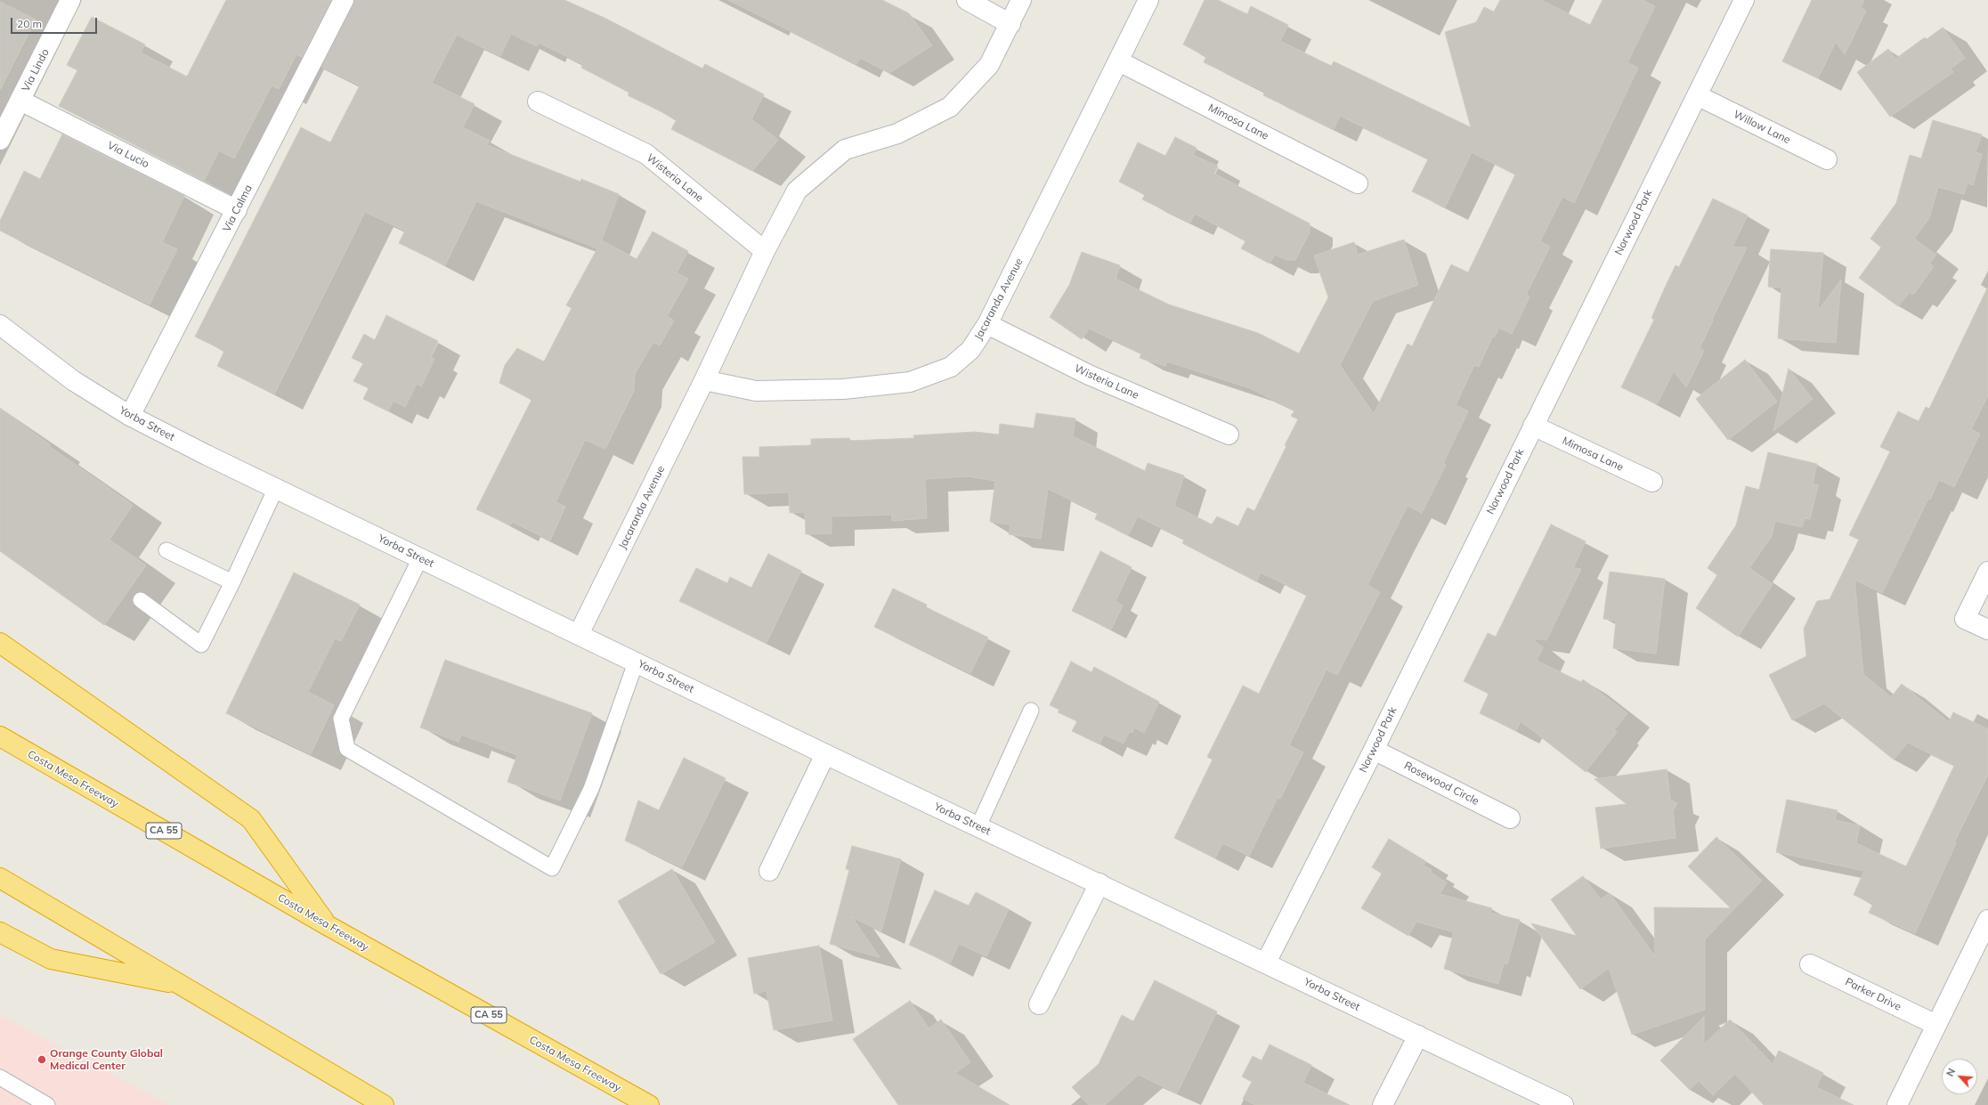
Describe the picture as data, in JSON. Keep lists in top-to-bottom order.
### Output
{
  "streets": {
    "highway": ["Costa Mesa Freeway", "CA 55"],
    "street": [
      "Via Lindo",
      "Mimosa Lane",
      "Willow Lane",
      "Via Lucio",
      "Wisteria Lane",
      "Via Calma",
      "Norwood Park",
      "Jacaranda Avenue",
      "Yorba Street",
      "Rosewood Circle",
      "Parker Drive"
    ]
  },
  "crossings": [
    ["Via Lindo", "Via Lucio"],
    ["Mimosa Lane", "Norwood Park"],
    ["Mimosa Lane", "Jacaranda Avenue"],
    ["Willow Lane", "Norwood Park"],
    ["Via Lucio", "Via Calma"],
    ["Wisteria Lane", "Jacaranda Avenue"],
    ["Via Calma", "Yorba Street"],
    ["Norwood Park", "Yorba Street"],
    ["Norwood Park", "Rosewood Circle"],
    ["Jacaranda Avenue", "Yorba Street"]
  ],
  "places": ["Orange County Global Medical Center"],
  "scale_bar": "20 m",
  "north": "top left"
}
